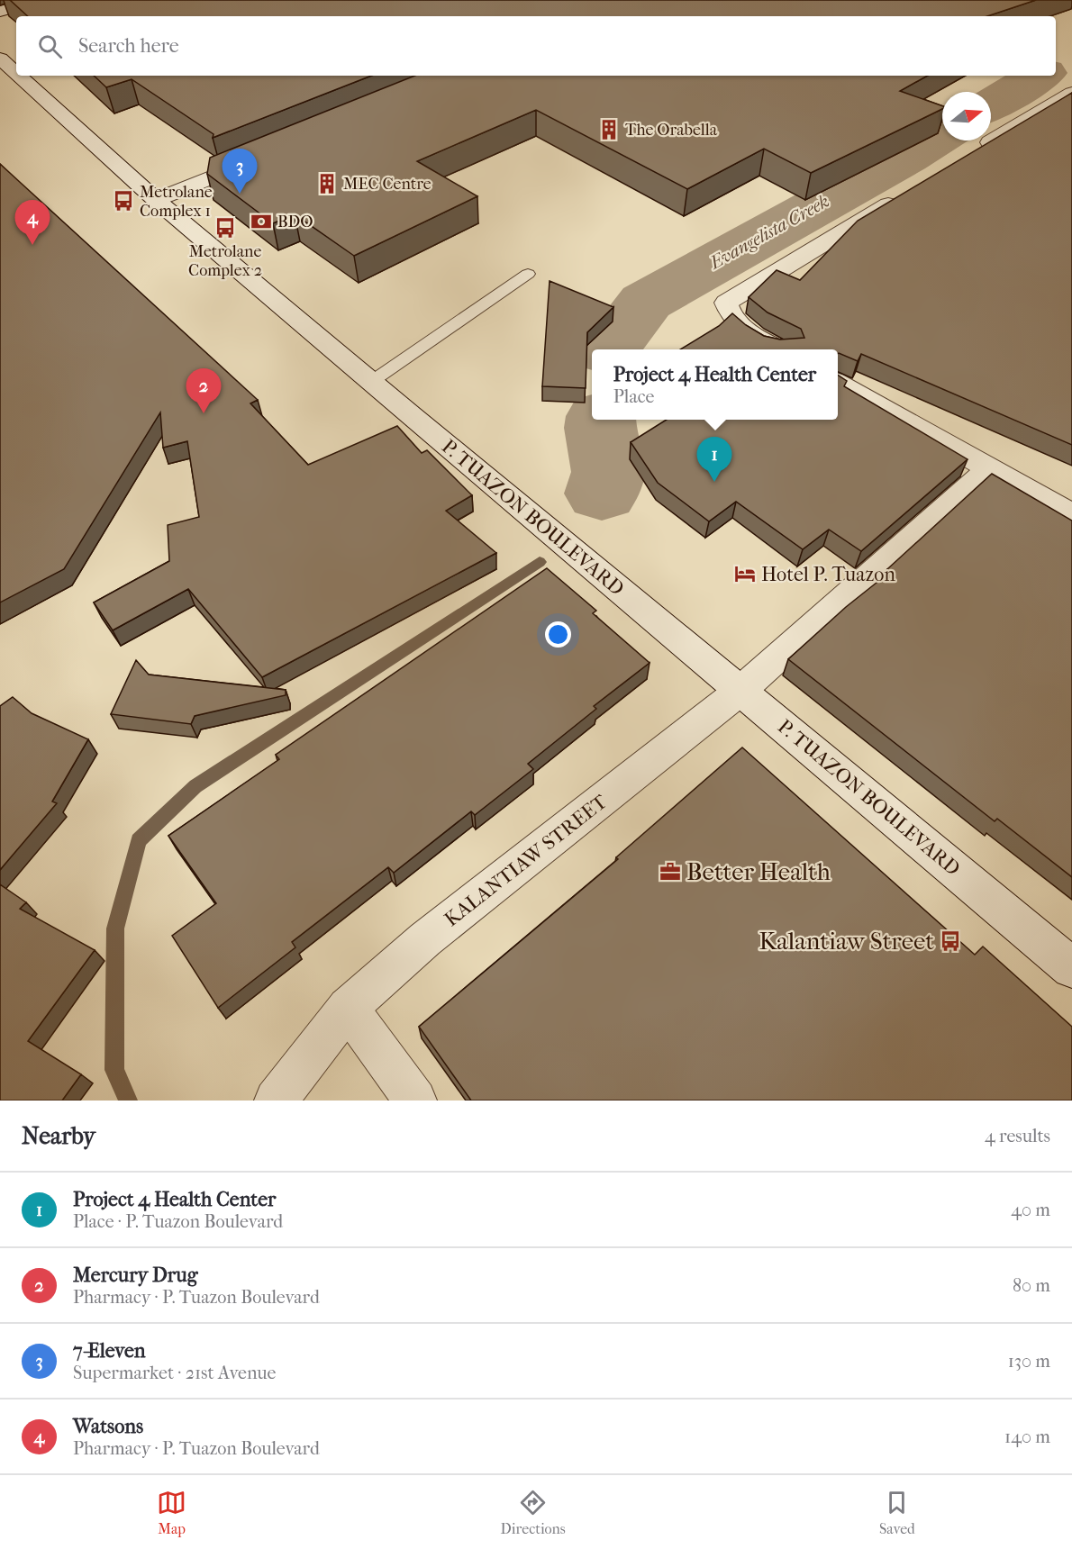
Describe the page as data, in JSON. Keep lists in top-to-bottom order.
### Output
{
  "streets": {
    "street": ["P. TUAZON BOULEVARD", "KALANTIAW STREET"]
  },
  "crossings": [
    ["P. TUAZON BOULEVARD", "KALANTIAW STREET"]
  ],
  "water": ["Evangelista Creek"],
  "places": {
    "building": ["The Orabella", "MEC Centre"],
    "bus stop": ["Metrolane Complex 1", "Metrolane Complex 2", "Kalantiaw Street"],
    "bank": ["BDO"],
    "hotel": ["Hotel P. Tuazon"],
    "office": ["Better Health"]
  },
  "north": "right",
  "page": {
    "search": "Search here",
    "pins": [
      "3",
      "4",
      "2",
      "1"
    ],
    "popup": ["Project 4 Health Center", "Place"],
    "heading": ["Nearby", "4 results"],
    "list": [
      {
        "mark": "1",
        "name": "Project 4 Health Center",
        "note": "Place · P. Tuazon Boulevard",
        "value": "40 m"
      },
      {
        "mark": "2",
        "name": "Mercury Drug",
        "note": "Pharmacy · P. Tuazon Boulevard",
        "value": "80 m"
      },
      {
        "mark": "3",
        "name": "7-Eleven",
        "note": "Supermarket · 21st Avenue",
        "value": "130 m"
      },
      {
        "mark": "4",
        "name": "Watsons",
        "note": "Pharmacy · P. Tuazon Boulevard",
        "value": "140 m"
      }
    ],
    "nav": ["Map", "Directions", "Saved"]
  }
}
